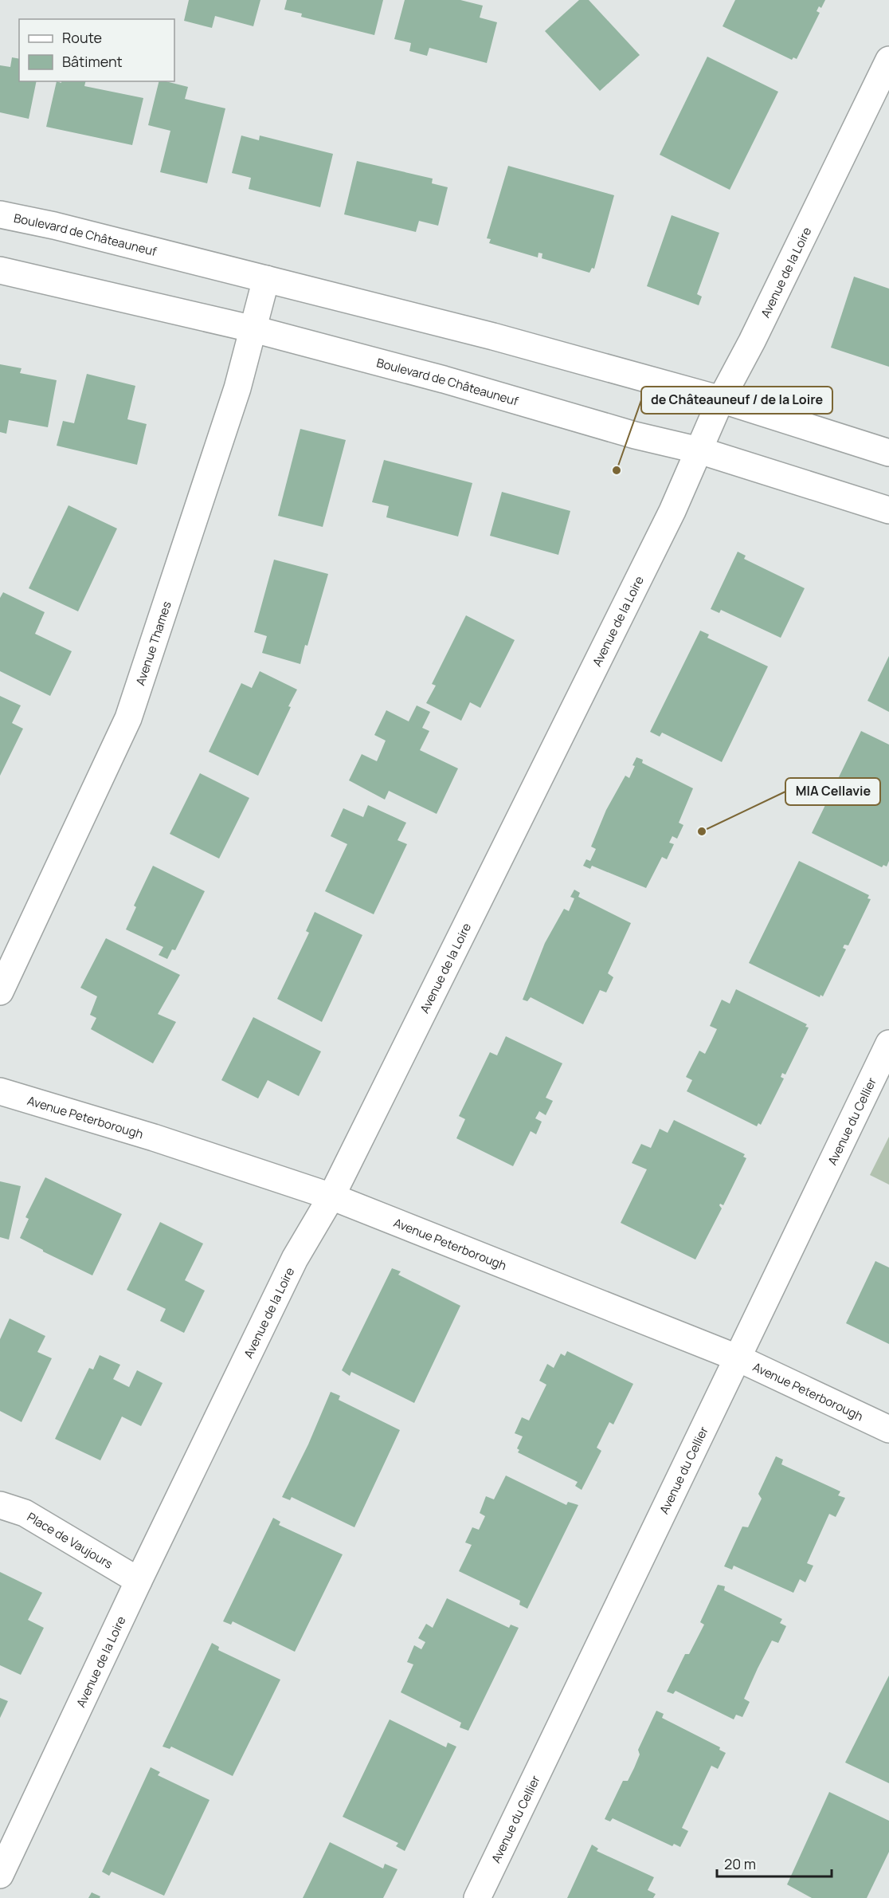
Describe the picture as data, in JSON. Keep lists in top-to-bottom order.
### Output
{
  "streets": {
    "street": [
      "Boulevard de Châteauneuf",
      "Avenue de la Loire",
      "Avenue Thames",
      "Avenue Peterborough",
      "Avenue du Cellier",
      "Place de Vaujours"
    ]
  },
  "crossings": [
    ["Boulevard de Châteauneuf", "Avenue de la Loire"],
    ["Boulevard de Châteauneuf", "Avenue Thames"],
    ["Avenue de la Loire", "Avenue Peterborough"],
    ["Avenue de la Loire", "Place de Vaujours"],
    ["Avenue Peterborough", "Avenue du Cellier"]
  ],
  "places": ["de Châteauneuf / de la Loire", "MIA Cellavie"],
  "legend": ["Route", "Bâtiment"],
  "scale_bar": "20 m"
}
